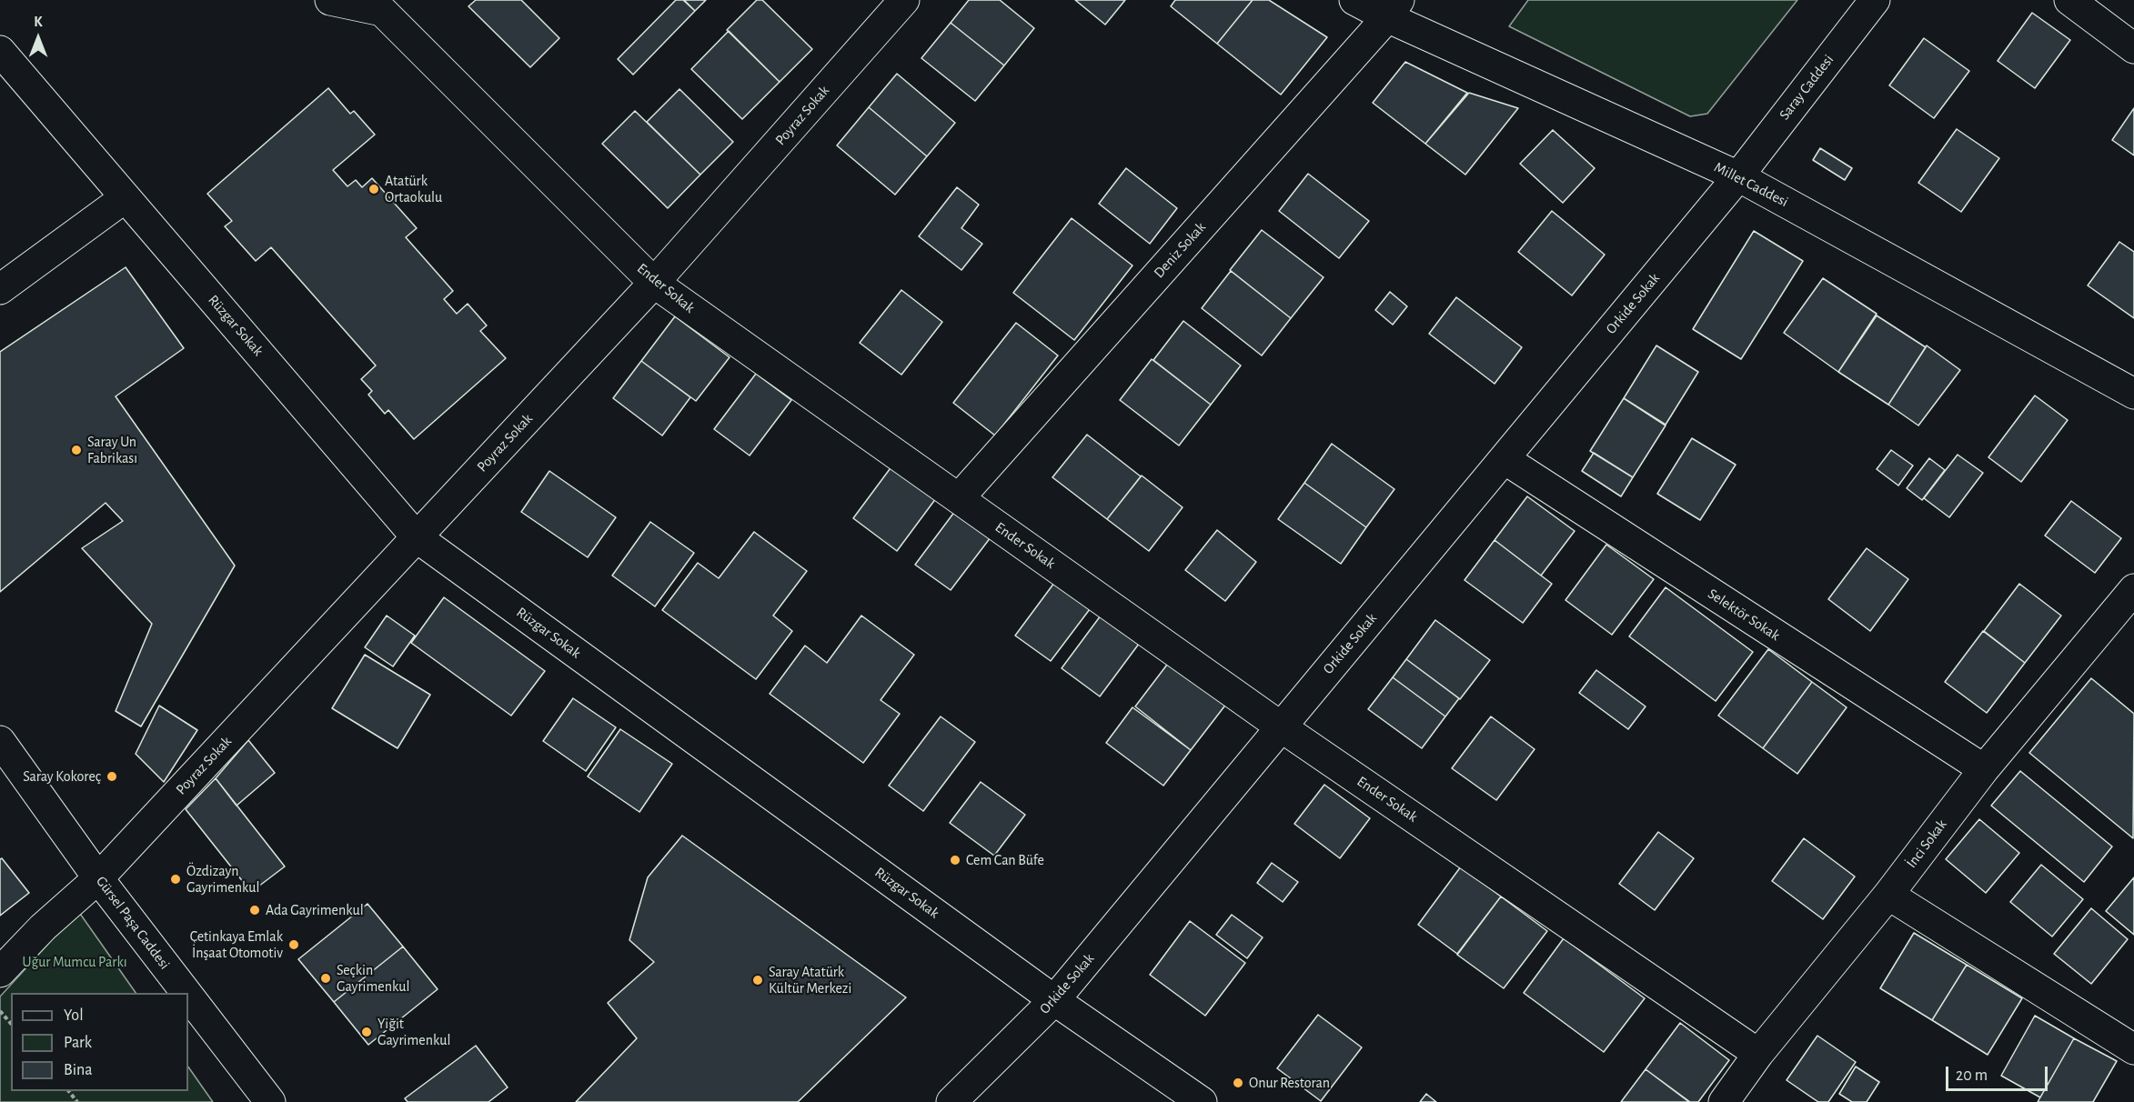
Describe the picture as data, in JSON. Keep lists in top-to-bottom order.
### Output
{
  "streets": {
    "main road": [
      "Saray Caddesi",
      "Poyraz Sokak",
      "Millet Caddesi",
      "Deniz Sokak",
      "Ender Sokak",
      "Orkide Sokak",
      "Rüzgar Sokak",
      "Selektör Sokak",
      "İnci Sokak",
      "Gürsel Paşa Caddesi"
    ]
  },
  "crossings": [
    ["Saray Caddesi", "Millet Caddesi"],
    ["Saray Caddesi", "Orkide Sokak"],
    ["Poyraz Sokak", "Ender Sokak"],
    ["Poyraz Sokak", "Rüzgar Sokak"],
    ["Poyraz Sokak", "Gürsel Paşa Caddesi"],
    ["Millet Caddesi", "Deniz Sokak"],
    ["Millet Caddesi", "Orkide Sokak"],
    ["Deniz Sokak", "Ender Sokak"],
    ["Ender Sokak", "Orkide Sokak"],
    ["Ender Sokak", "İnci Sokak"],
    ["Orkide Sokak", "Rüzgar Sokak"],
    ["Orkide Sokak", "Selektör Sokak"],
    ["Selektör Sokak", "İnci Sokak"]
  ],
  "parks": ["Uğur Mumcu Parkı"],
  "places": [
    "Atatürk Ortaokulu",
    "Saray Un Fabrikası",
    "Saray Kokoreç",
    "Cem Can Büfe",
    "Özdizayn Gayrimenkul",
    "Ada Gayrimenkul",
    "Çetinkaya Emlak İnşaat Otomotiv",
    "Seçkin Gayrimenkul",
    "Saray Atatürk Kültür Merkezi",
    "Yiğit Gayrimenkul",
    "Onur Restoran"
  ],
  "legend": ["Yol", "Park", "Bina"],
  "scale_bar": "20 m",
  "north": "top"
}
